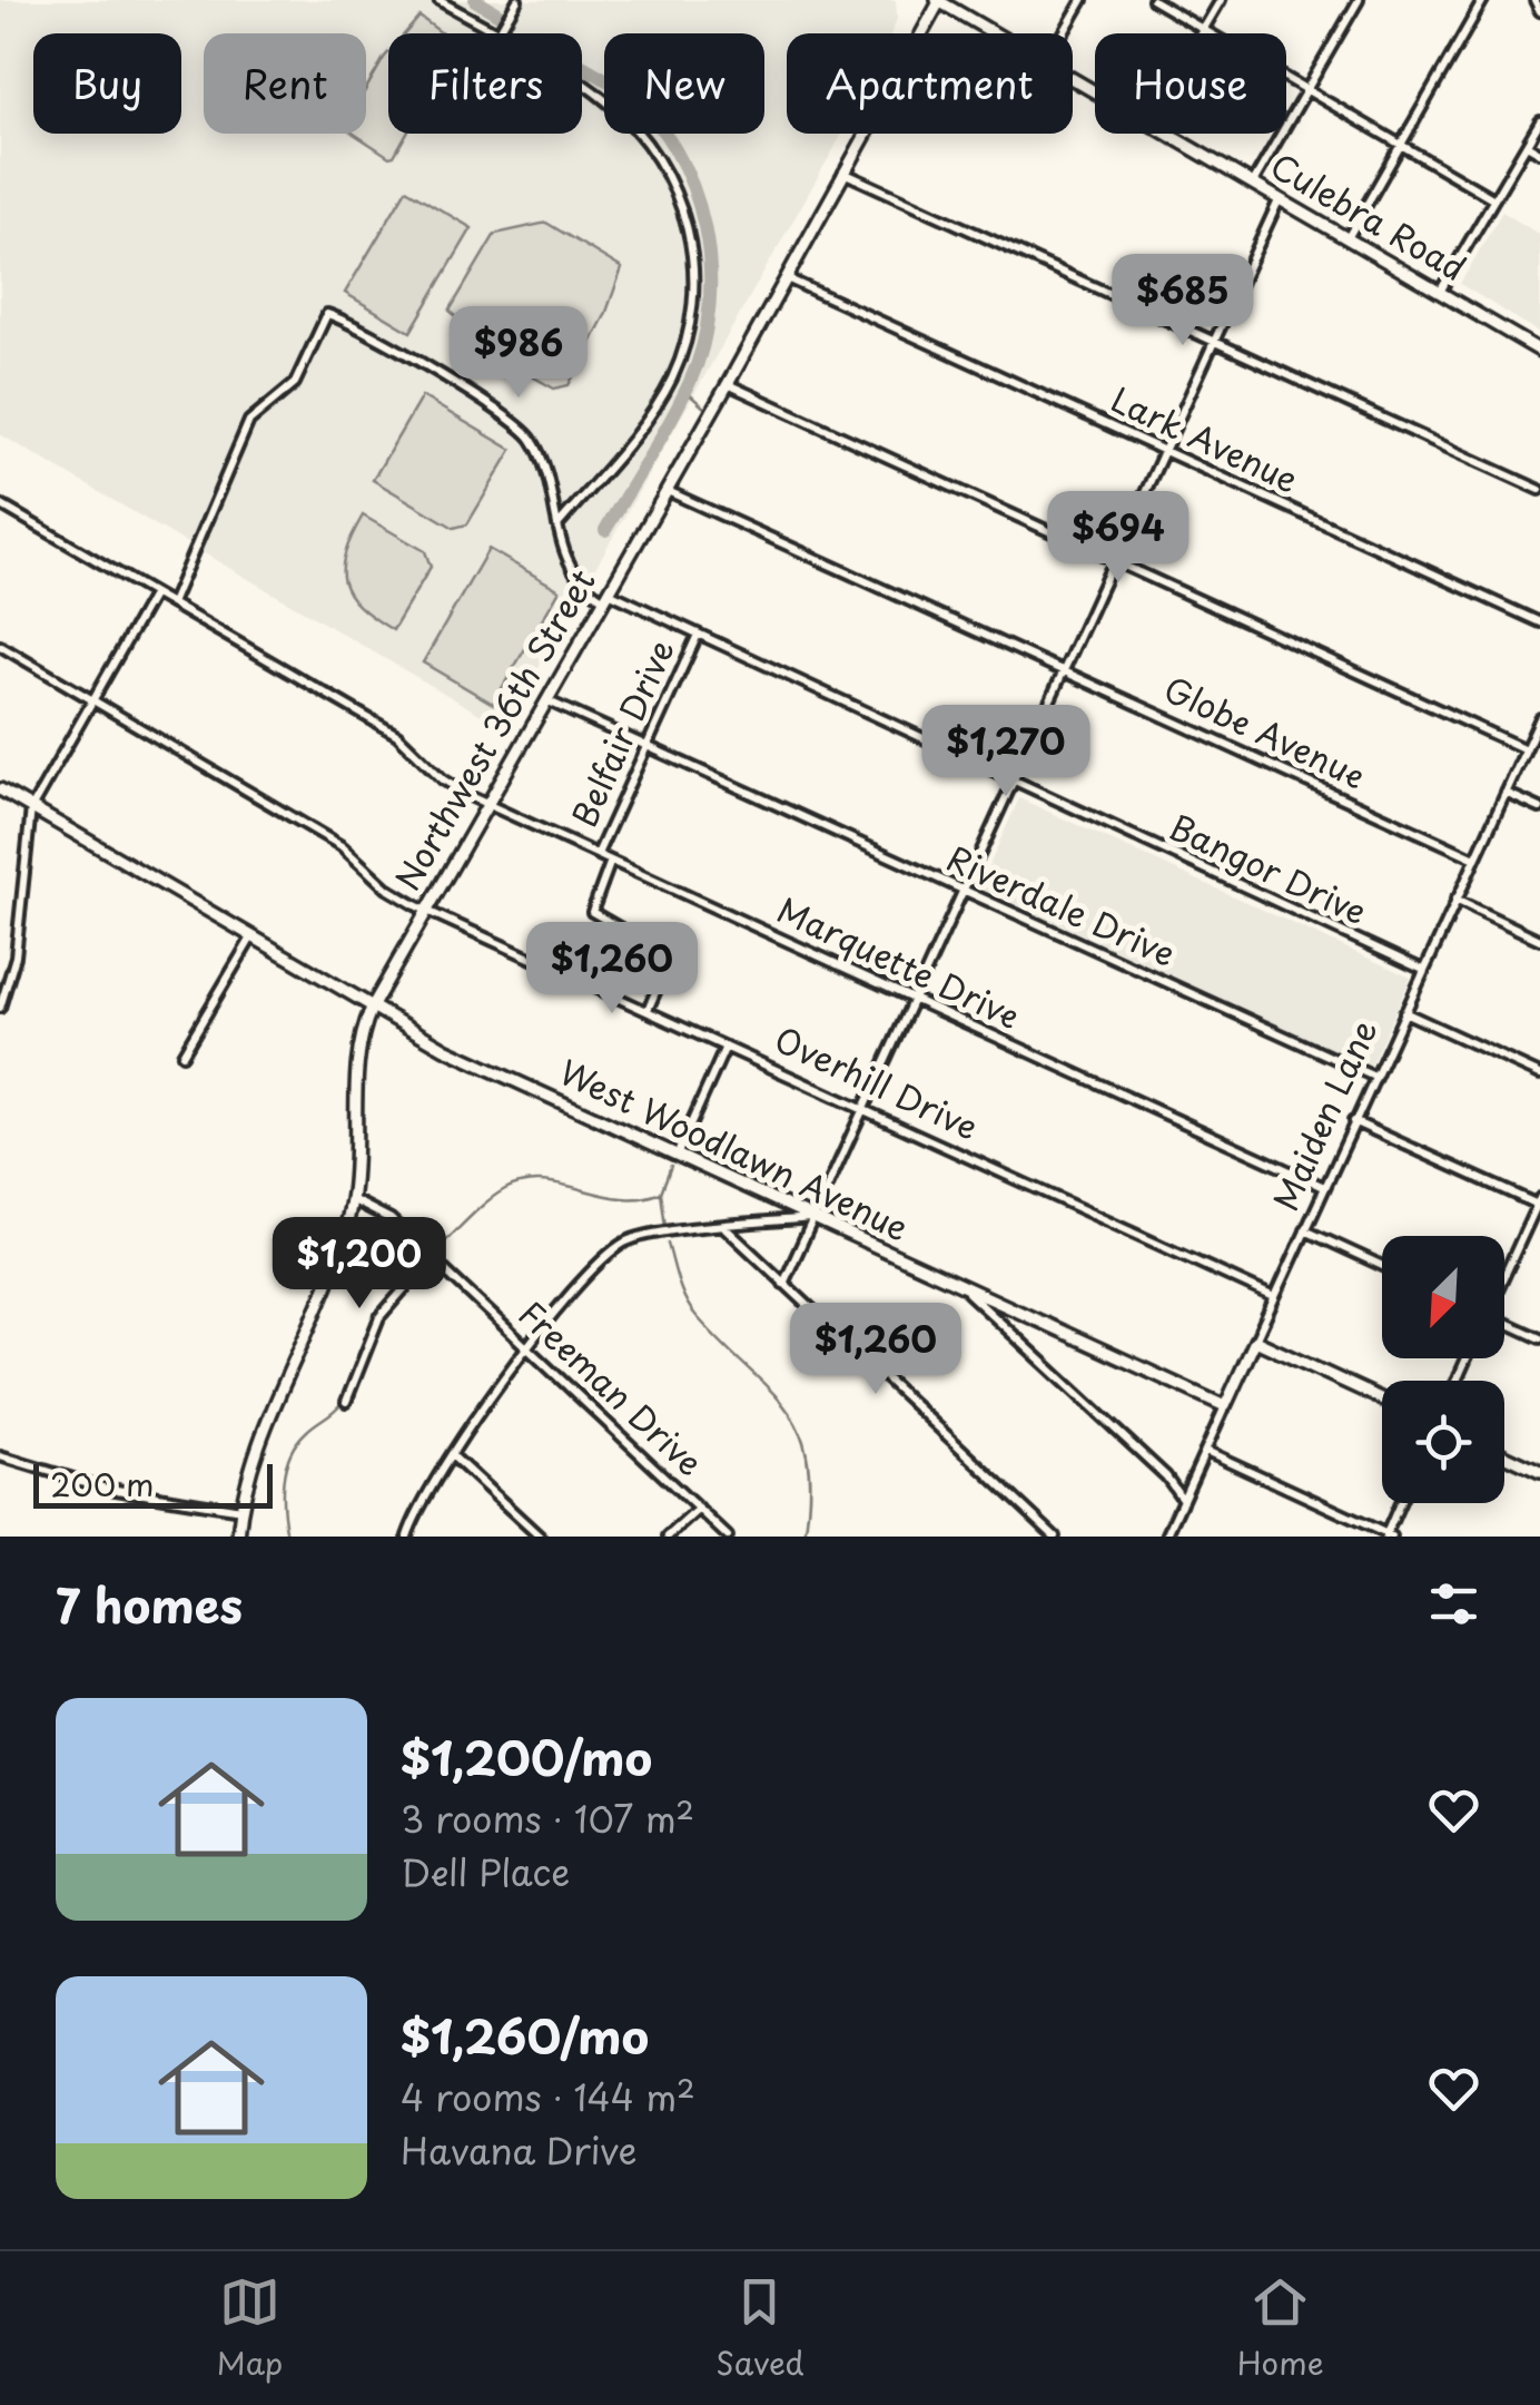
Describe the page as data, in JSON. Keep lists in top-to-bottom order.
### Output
{
  "streets": {
    "main road": [
      "Culebra Road",
      "Northwest 36th Street",
      "Maiden Lane",
      "West Woodlawn Avenue"
    ],
    "street": [
      "Lark Avenue",
      "Belfair Drive",
      "Globe Avenue",
      "Bangor Drive",
      "Riverdale Drive",
      "Marquette Drive",
      "Overhill Drive",
      "Freeman Drive"
    ]
  },
  "crossings": [
    ["Culebra Road", "Northwest 36th Street"],
    ["Lark Avenue", "Northwest 36th Street"],
    ["Northwest 36th Street", "Globe Avenue"],
    ["Northwest 36th Street", "Bangor Drive"],
    ["Northwest 36th Street", "Riverdale Drive"],
    ["Northwest 36th Street", "Marquette Drive"],
    ["Northwest 36th Street", "Overhill Drive"],
    ["Northwest 36th Street", "West Woodlawn Avenue"],
    ["Northwest 36th Street", "Freeman Drive"],
    ["Belfair Drive", "Bangor Drive"],
    ["Belfair Drive", "Riverdale Drive"],
    ["Belfair Drive", "Marquette Drive"],
    ["Belfair Drive", "Overhill Drive"],
    ["Globe Avenue", "Maiden Lane"],
    ["Bangor Drive", "Maiden Lane"],
    ["Riverdale Drive", "Maiden Lane"],
    ["Marquette Drive", "Maiden Lane"],
    ["Overhill Drive", "Maiden Lane"],
    ["Maiden Lane", "West Woodlawn Avenue"]
  ],
  "scale_bar": "200 m",
  "north": "bottom left",
  "page": {
    "chip": [
      "Buy",
      "Rent",
      "Filters",
      "New",
      "Apartment",
      "House"
    ],
    "price": [
      "$685",
      "$986",
      "$694",
      "$1,270",
      "$1,260",
      "$1,200",
      "$1,260"
    ],
    "scale": "200 m",
    "heading": "7 homes",
    "list": [
      {
        "name": "$1,200/mo",
        "note": "3 rooms · 107 m² · Dell Place"
      },
      {
        "name": "$1,260/mo",
        "note": "4 rooms · 144 m² · Havana Drive"
      }
    ],
    "tabs": ["Map", "Saved", "Home"]
  }
}
